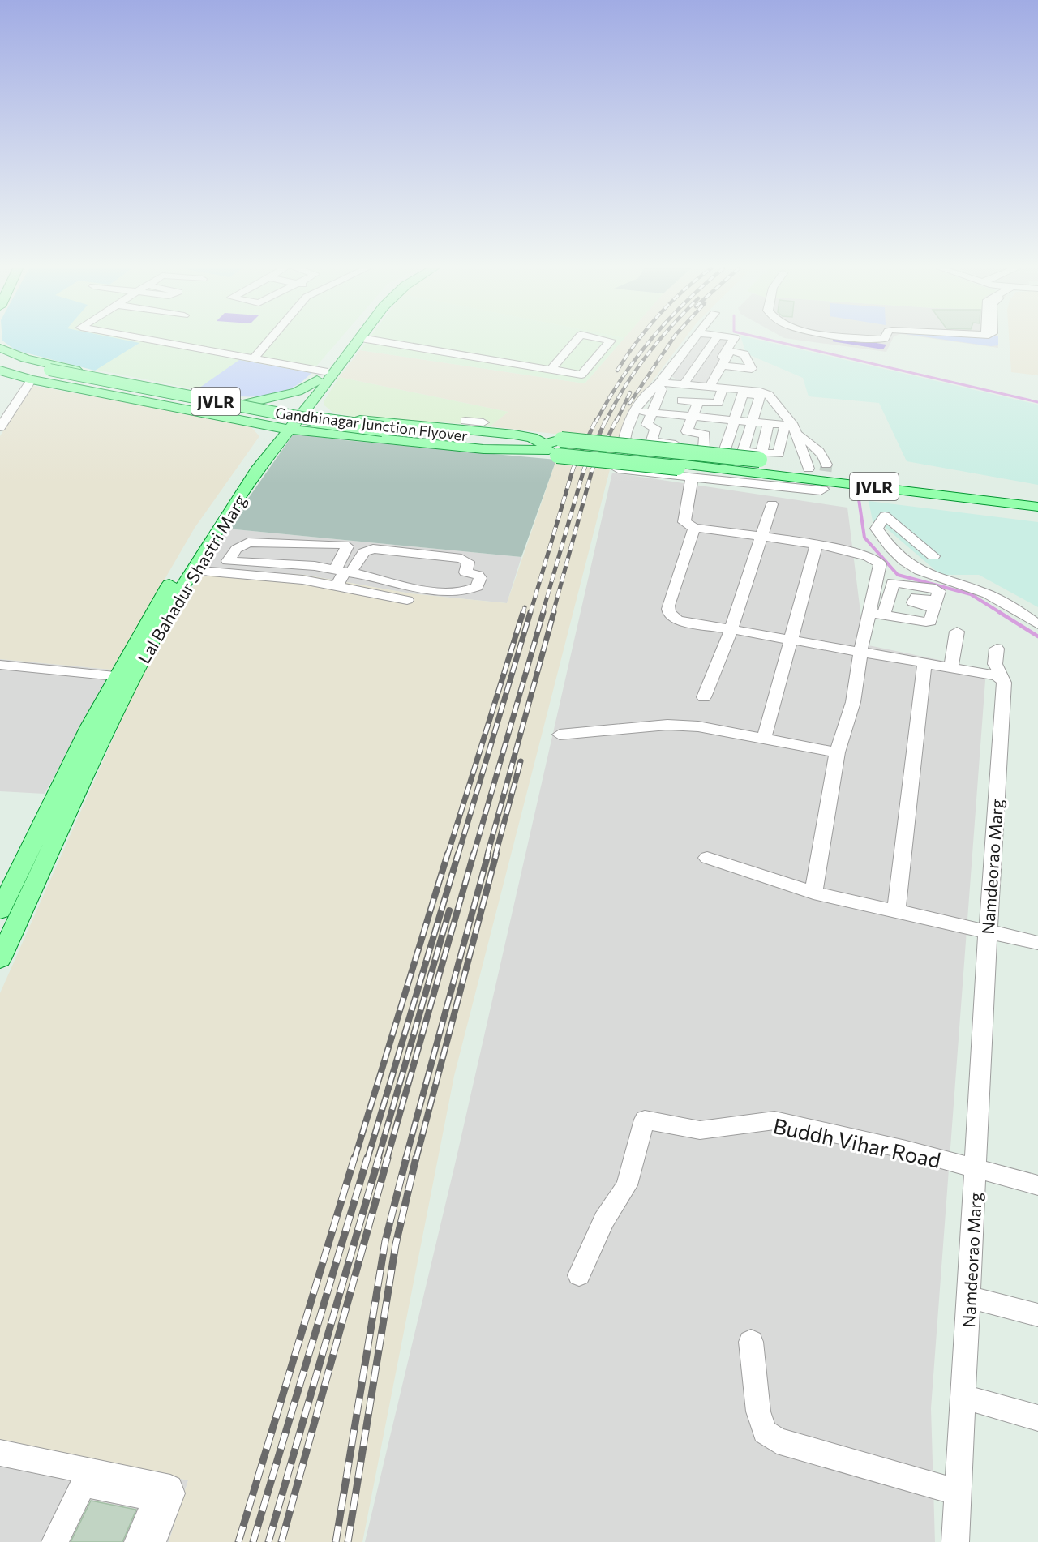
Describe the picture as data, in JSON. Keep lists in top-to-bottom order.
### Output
{
  "streets": {
    "main road": ["JVLR", "Gandhinagar Junction Flyover", "Lal Bahadur Shastri Marg"],
    "street": ["Namdeorao Marg", "Buddh Vihar Road"]
  },
  "crossings": [
    ["Namdeorao Marg", "Buddh Vihar Road"]
  ]
}
